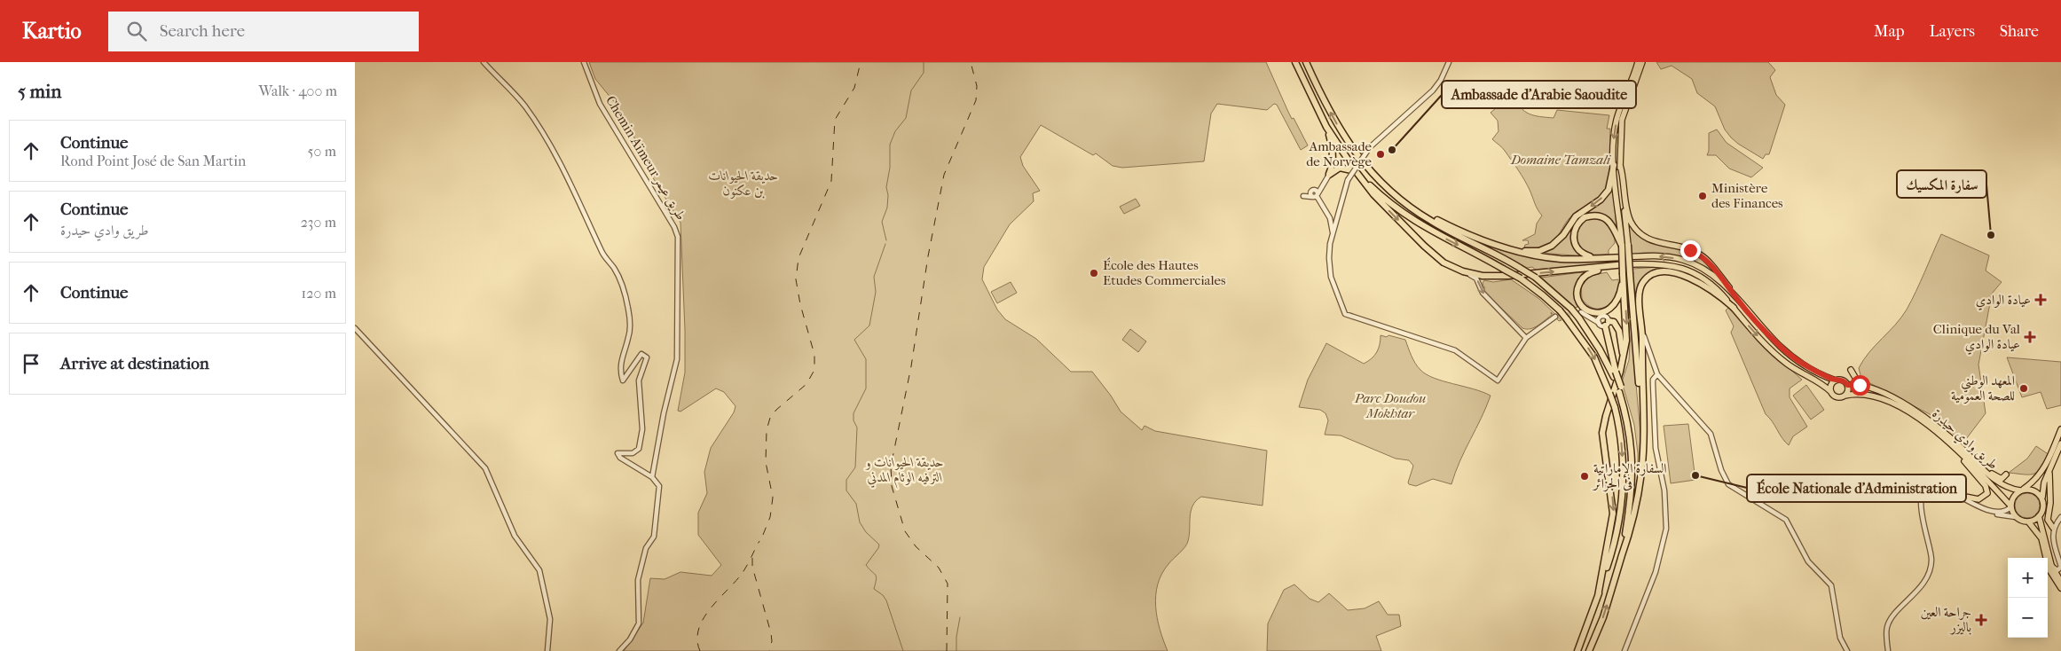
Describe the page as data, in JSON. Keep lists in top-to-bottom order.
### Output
{
  "streets": {
    "main road": ["طريق وادي حيدرة"],
    "street": ["Chemin Aïmeur طريق عيمر"]
  },
  "parks": [
    "Domaine Tamzali",
    "حديقة الحيوانات بن عكنون",
    "Parc Doudou Mokhtar",
    "حديقة الحيوانات و الترفيه الوئام المدني"
  ],
  "places": {
    "other": [
      "Ambassade d'Arabie Saoudite",
      "Ambassade de Norvège",
      "Ministère des Finances",
      "سفارة المكسيك",
      "École des Hautes Etudes Commerciales",
      "المعهد الوطني للصحة العمومية",
      "École Nationale d'Administration",
      "السفارة الإماراتية فى الجزائر"
    ],
    "health": ["عيادة الوادي", "Clinique du Val عيادة الوادي", "جراحة العين باليزر"]
  },
  "page": {
    "header": "Kartio",
    "search": "Search here",
    "nav": ["Map", "Layers", "Share"],
    "heading": ["5 min", "Walk · 400 m"],
    "list": [
      ["Continue", "Rond Point José de San Martin", "50 m"],
      ["Continue", "طريق وادي حيدرة", "230 m"],
      ["Continue", "120 m"],
      "Arrive at destination"
    ],
    "map_buttons": ["+", "−"]
  }
}
